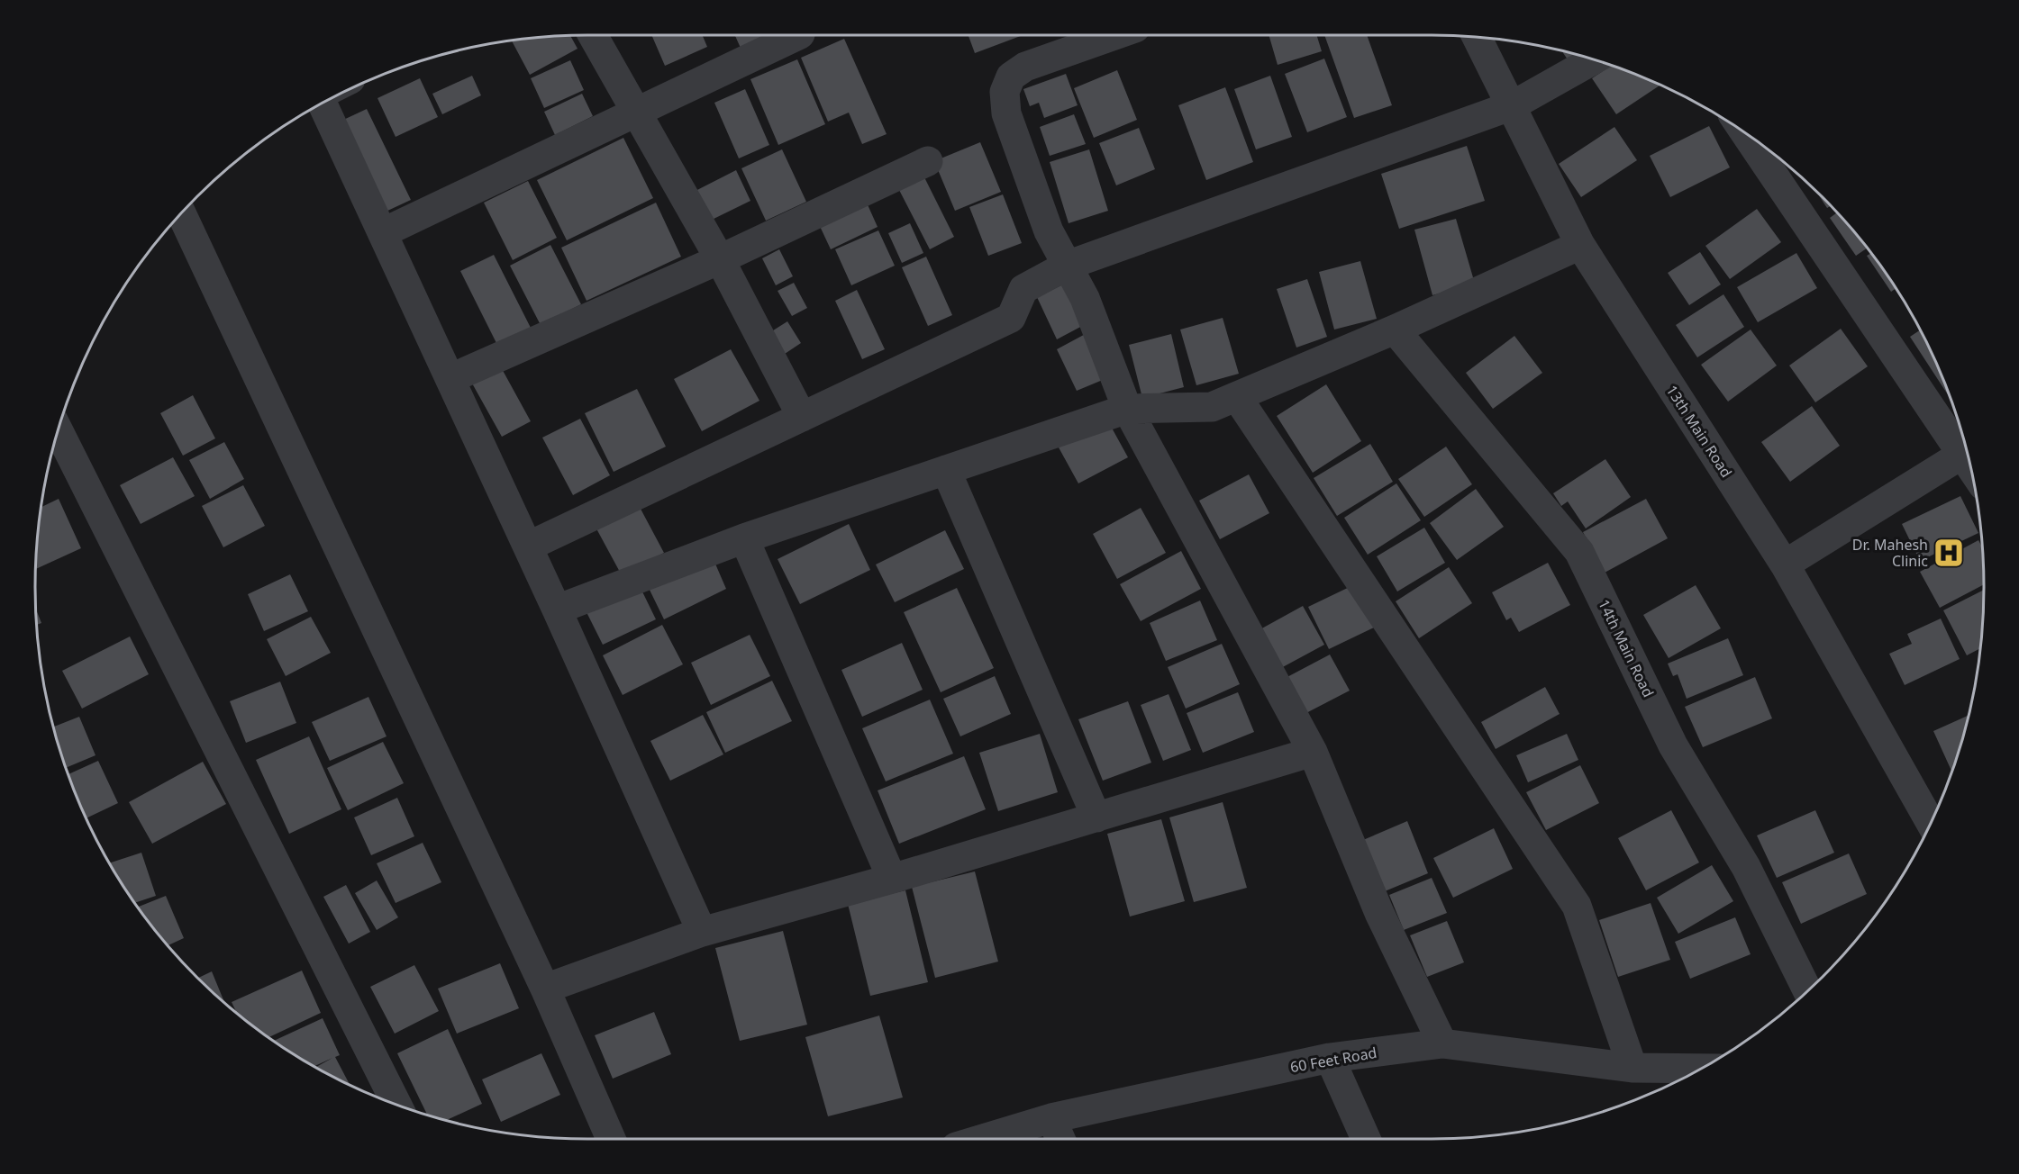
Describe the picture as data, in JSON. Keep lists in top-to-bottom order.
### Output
{
  "streets": {
    "street": ["13th Main Road", "14th Main Road", "60 Feet Road"]
  },
  "places": {
    "hospital": ["Dr. Mahesh Clinic"]
  }
}
